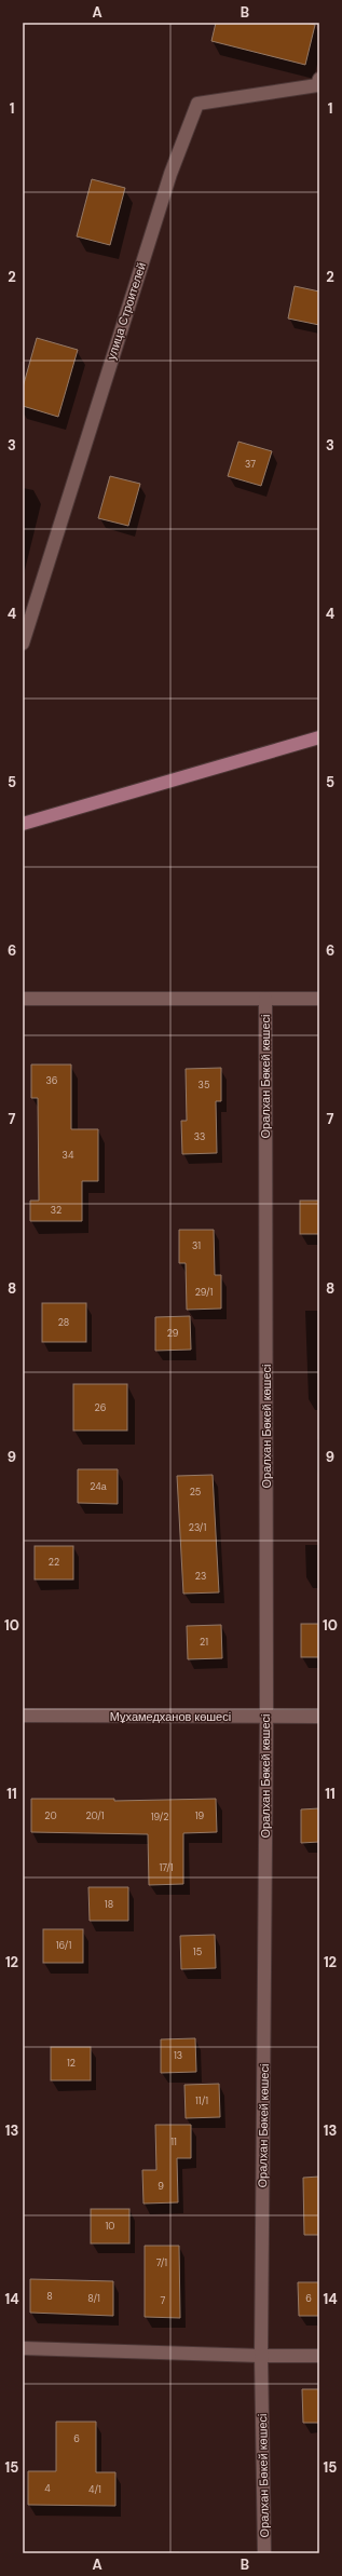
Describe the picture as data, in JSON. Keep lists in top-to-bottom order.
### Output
{
  "streets": {
    "street": ["улица Строителей", "Оралхан Бөкей көшесі", "Мұхамедханов көшесі"]
  },
  "crossings": [
    ["Оралхан Бөкей көшесі", "Мұхамедханов көшесі"]
  ],
  "house_numbers": [
    "37",
    "36",
    "35",
    "33",
    "34",
    "32",
    "31",
    "29/1",
    "28",
    "29",
    "26",
    "24а",
    "25",
    "23/1",
    "22",
    "23",
    "21",
    "20",
    "20/1",
    "19",
    "19/2",
    "17/1",
    "18",
    "16/1",
    "15",
    "13",
    "12",
    "11/1",
    "11",
    "9",
    "10",
    "7/1",
    "8",
    "8/1",
    "6",
    "7",
    "6",
    "4",
    "4/1"
  ],
  "grid": {
    "columns": ["A", "B"],
    "rows": [
      "1",
      "2",
      "3",
      "4",
      "5",
      "6",
      "7",
      "8",
      "9",
      "10",
      "11",
      "12",
      "13",
      "14",
      "15"
    ]
  }
}
